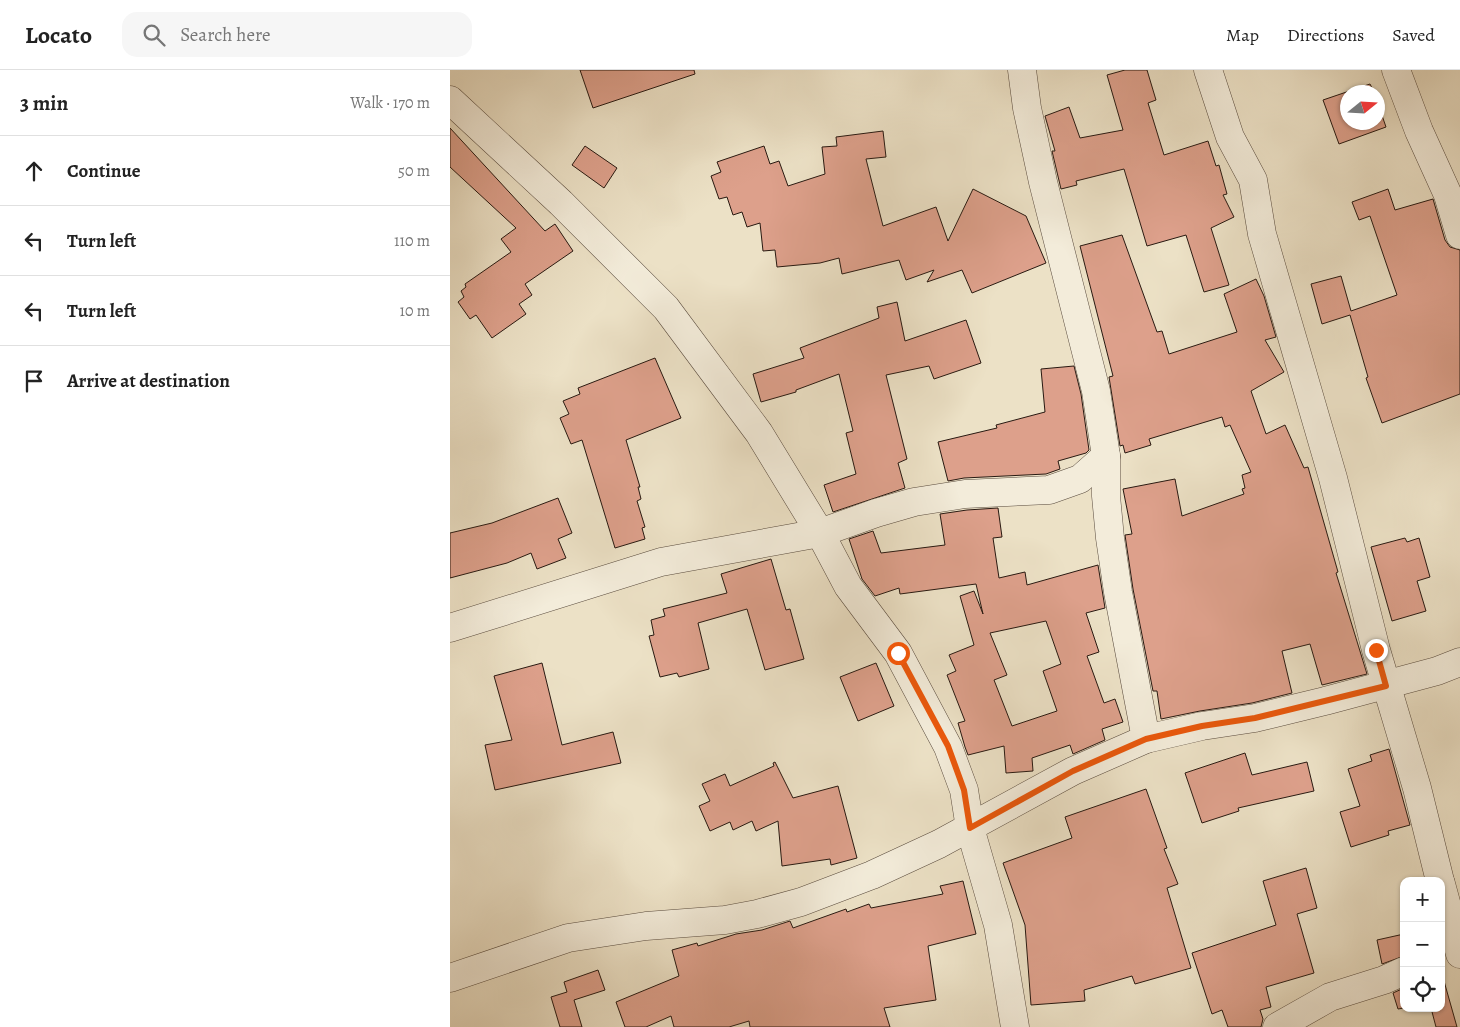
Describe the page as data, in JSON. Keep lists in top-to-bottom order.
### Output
{
  "north": "right",
  "page": {
    "header": "Locato",
    "search": "Search here",
    "nav": ["Map", "Directions", "Saved"],
    "heading": ["3 min", "Walk · 170 m"],
    "list": [
      ["Continue", "50 m"],
      ["Turn left", "110 m"],
      ["Turn left", "10 m"],
      "Arrive at destination"
    ],
    "map_buttons": ["+", "−"]
  }
}
